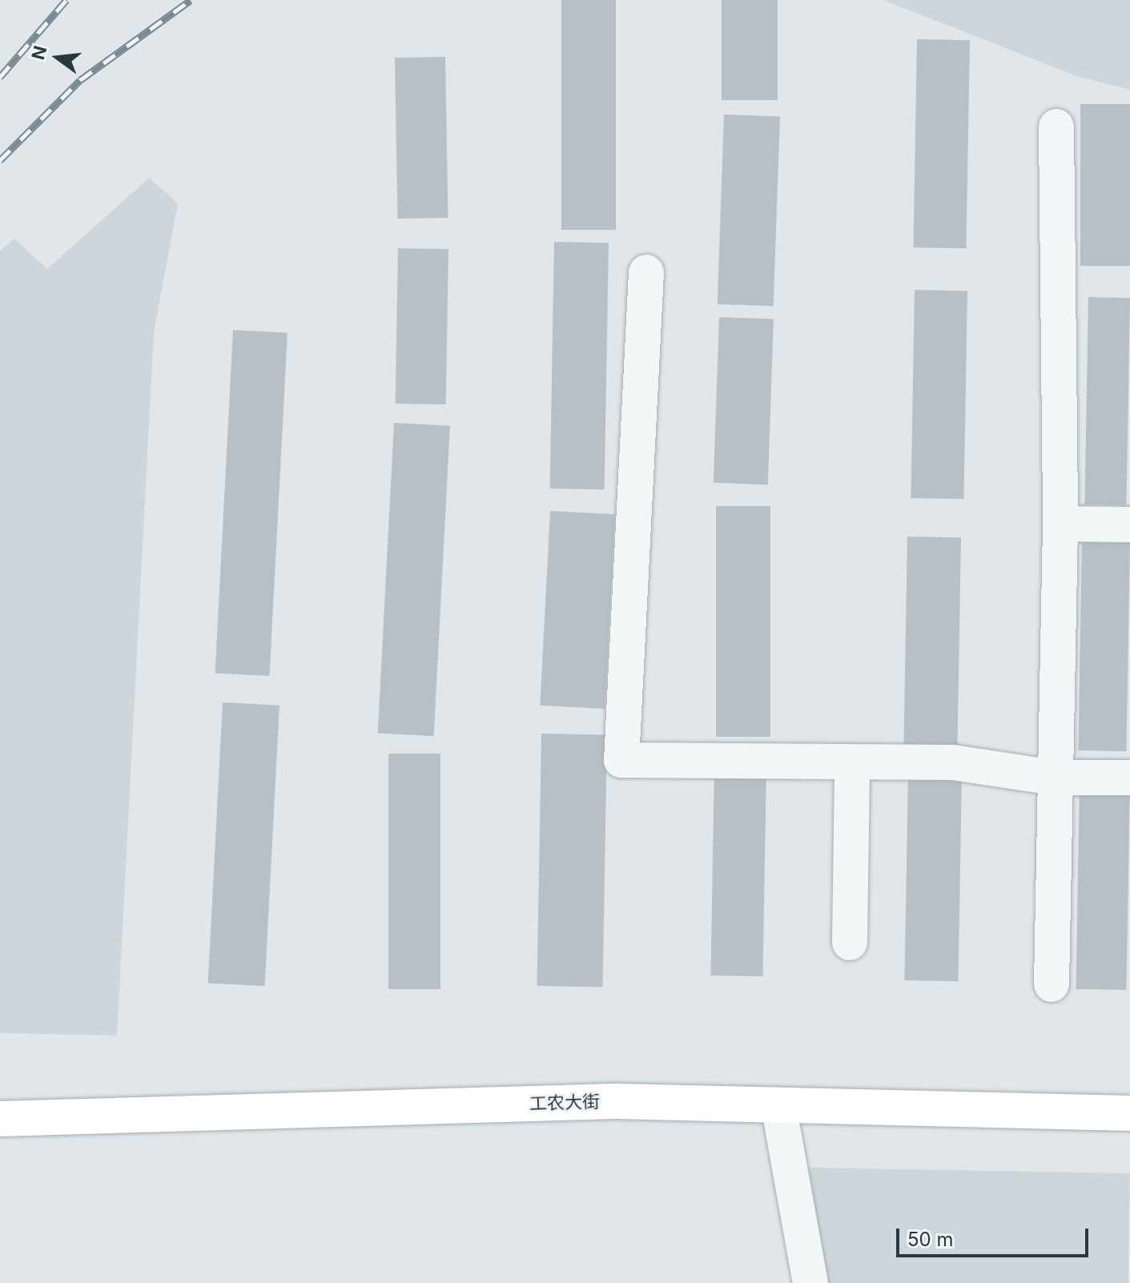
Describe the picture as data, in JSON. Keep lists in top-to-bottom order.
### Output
{
  "streets": {
    "main road": ["工农大街"]
  },
  "scale_bar": "50 m",
  "north": "left"
}
